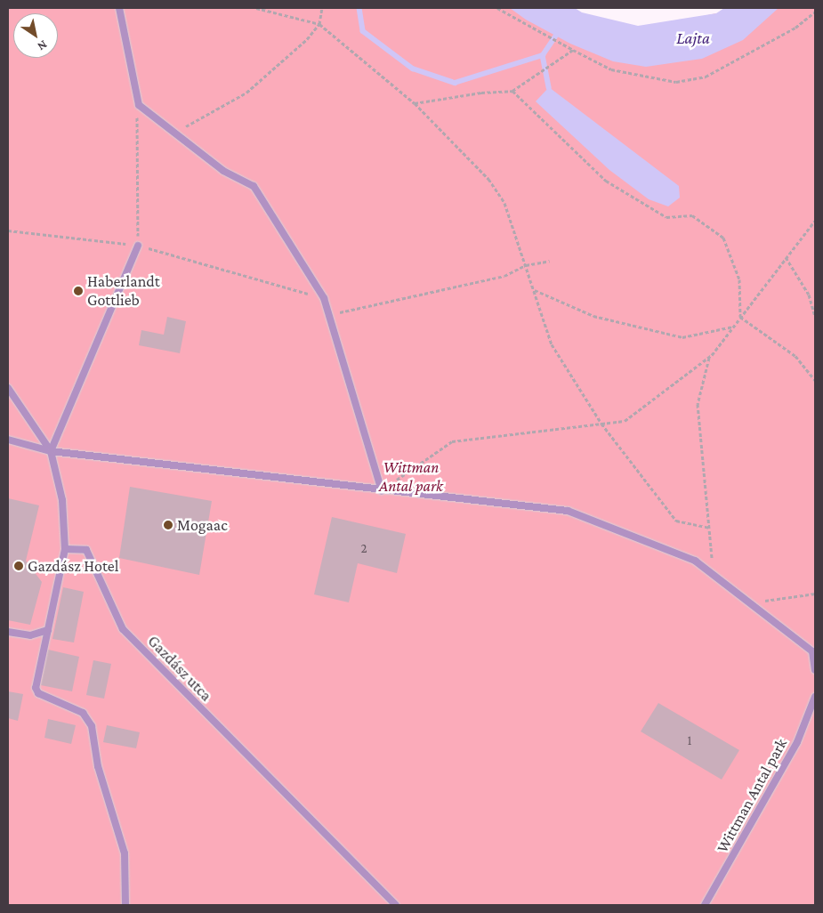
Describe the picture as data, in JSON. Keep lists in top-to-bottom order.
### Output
{
  "streets": {
    "lane": ["Gazdász utca", "Wittman Antal park"]
  },
  "water": ["Lajta"],
  "parks": ["Wittman Antal park"],
  "places": ["Haberlandt Gottlieb", "Mogaac", "Gazdász Hotel"],
  "house_numbers": ["2", "1"],
  "north": "bottom right"
}
